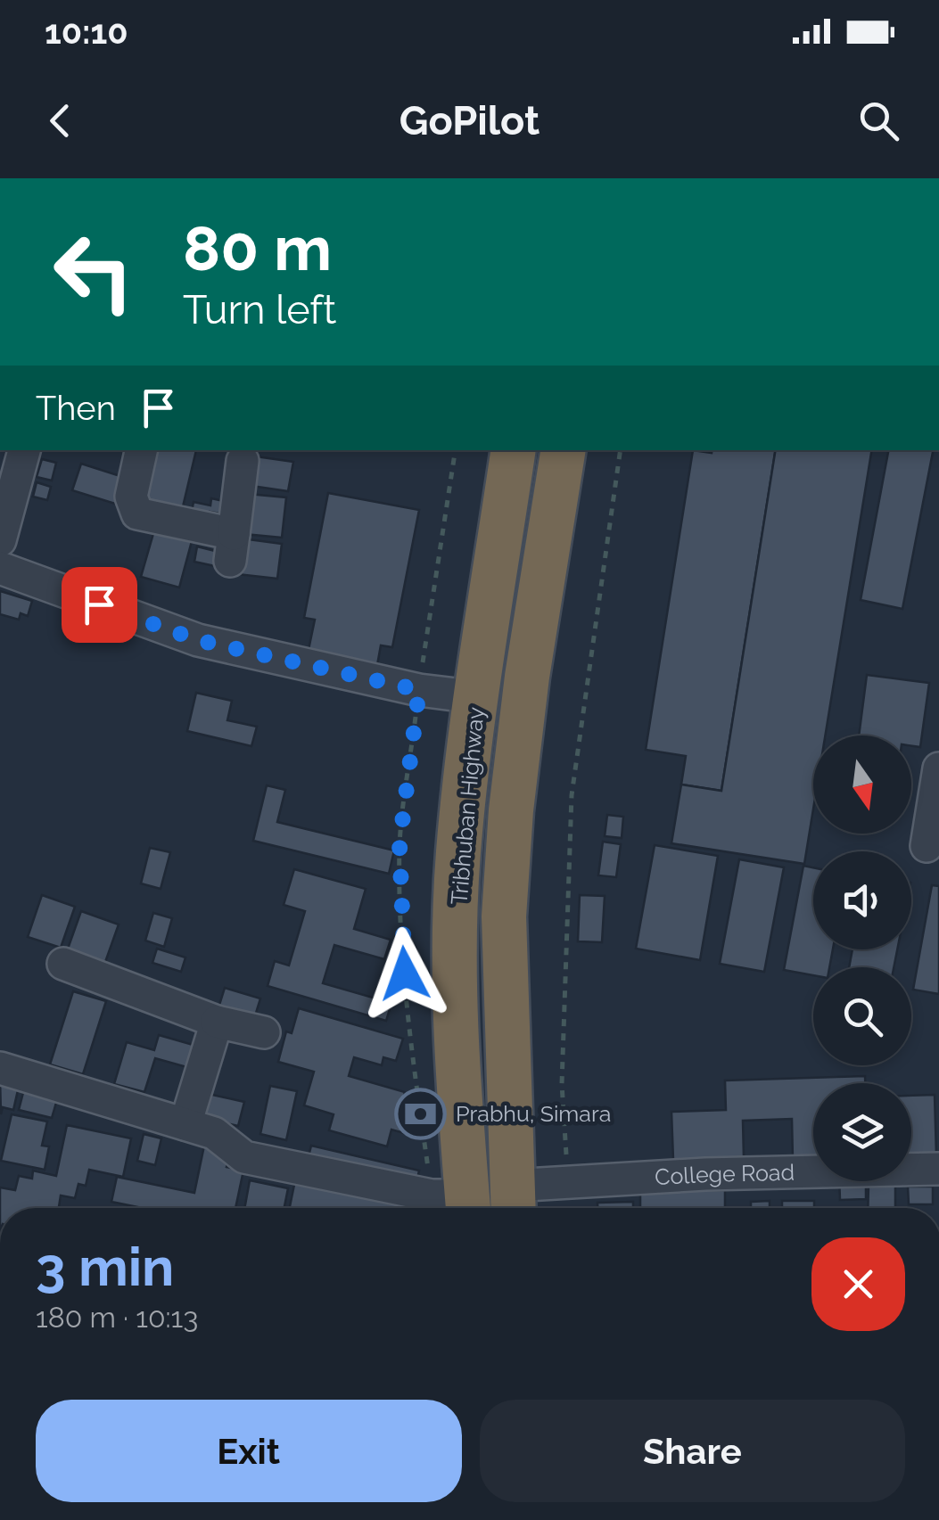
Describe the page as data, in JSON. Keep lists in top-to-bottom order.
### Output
{
  "streets": {
    "highway": ["Tribhuban Highway"],
    "street": ["College Road"]
  },
  "crossings": [
    ["Tribhuban Highway", "College Road"]
  ],
  "places": {
    "bank": ["Prabhu, Simara"]
  },
  "north": "bottom",
  "page": {
    "status": "10:10",
    "header": "GoPilot",
    "turn": ["80 m", "Turn left"],
    "then": "Then",
    "heading": ["3 min", "180 m · 10:13"],
    "buttons": ["Exit", "Share"]
  }
}
